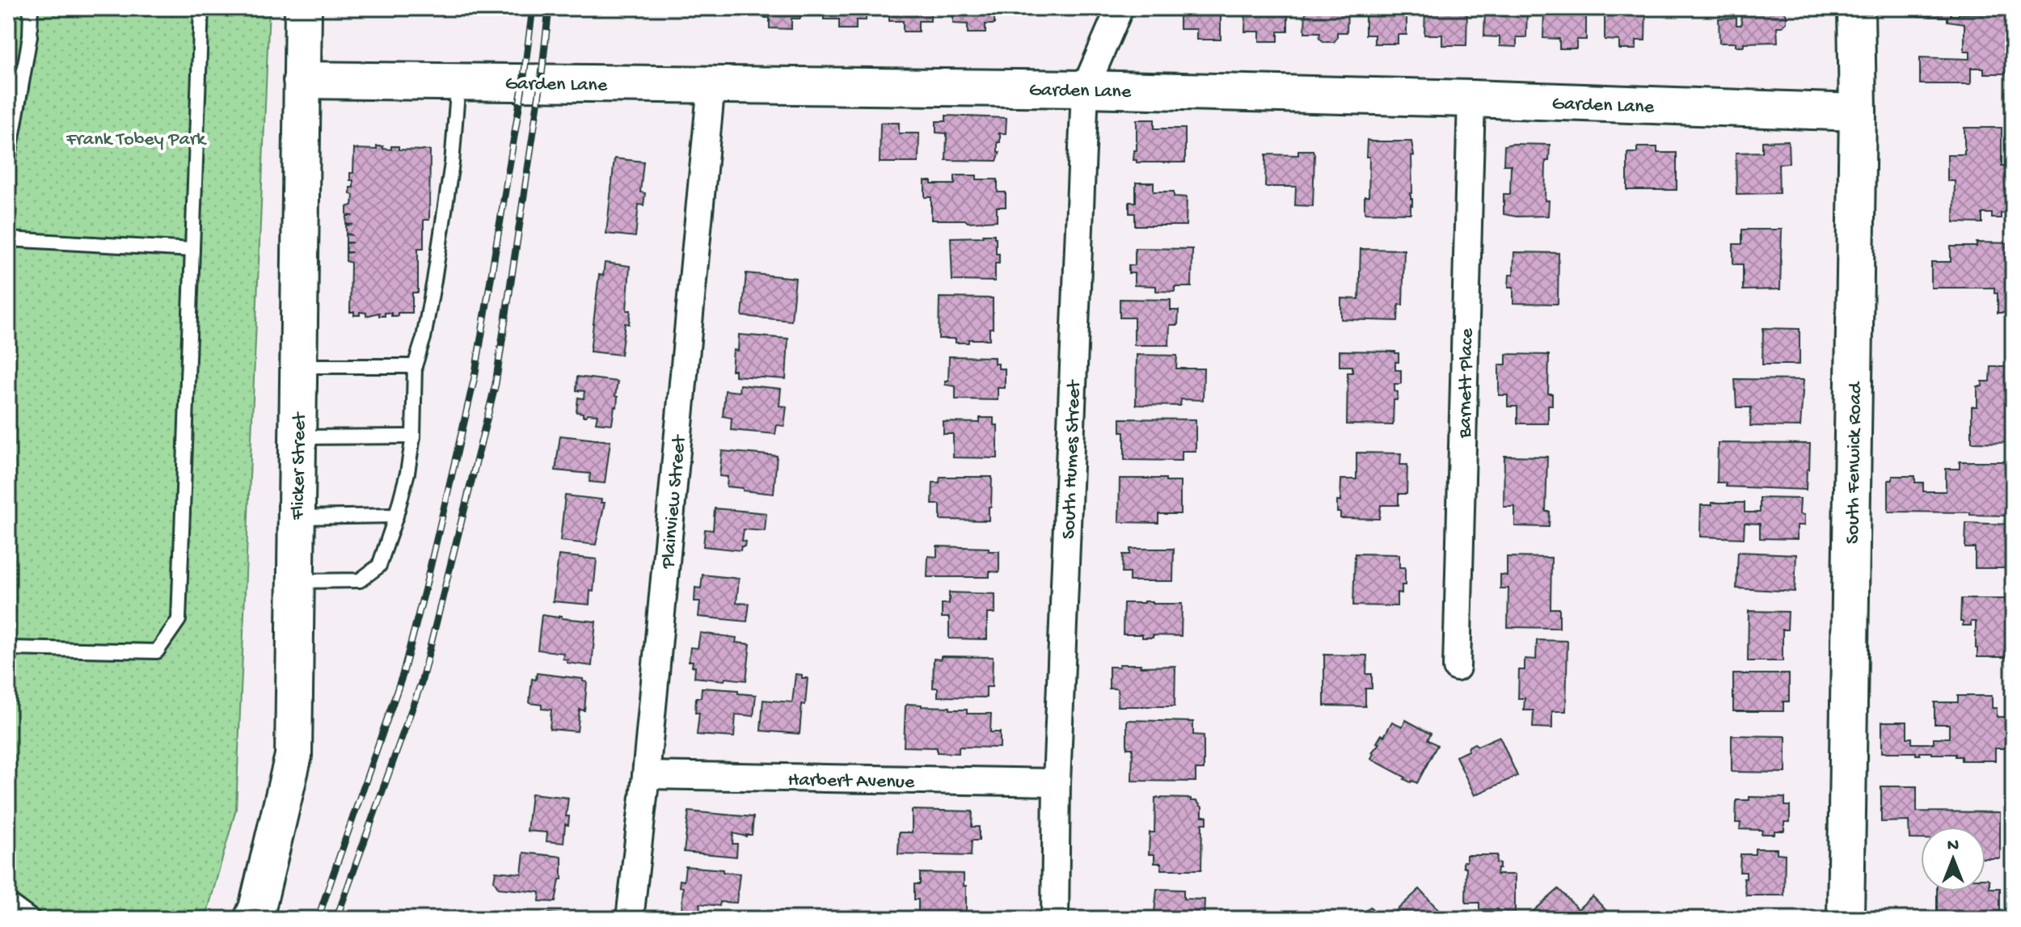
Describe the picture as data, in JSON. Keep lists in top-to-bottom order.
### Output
{
  "streets": {
    "street": [
      "Garden Lane",
      "Barnett Place",
      "South Humes Street",
      "South Fenwick Road",
      "Flicker Street",
      "Plainview Street",
      "Harbert Avenue"
    ]
  },
  "crossings": [
    ["Garden Lane", "Barnett Place"],
    ["Garden Lane", "South Humes Street"],
    ["Garden Lane", "South Fenwick Road"],
    ["Garden Lane", "Flicker Street"],
    ["Garden Lane", "Plainview Street"],
    ["South Humes Street", "Harbert Avenue"],
    ["Plainview Street", "Harbert Avenue"]
  ],
  "parks": ["Frank Tobey Park"],
  "north": "top"
}
